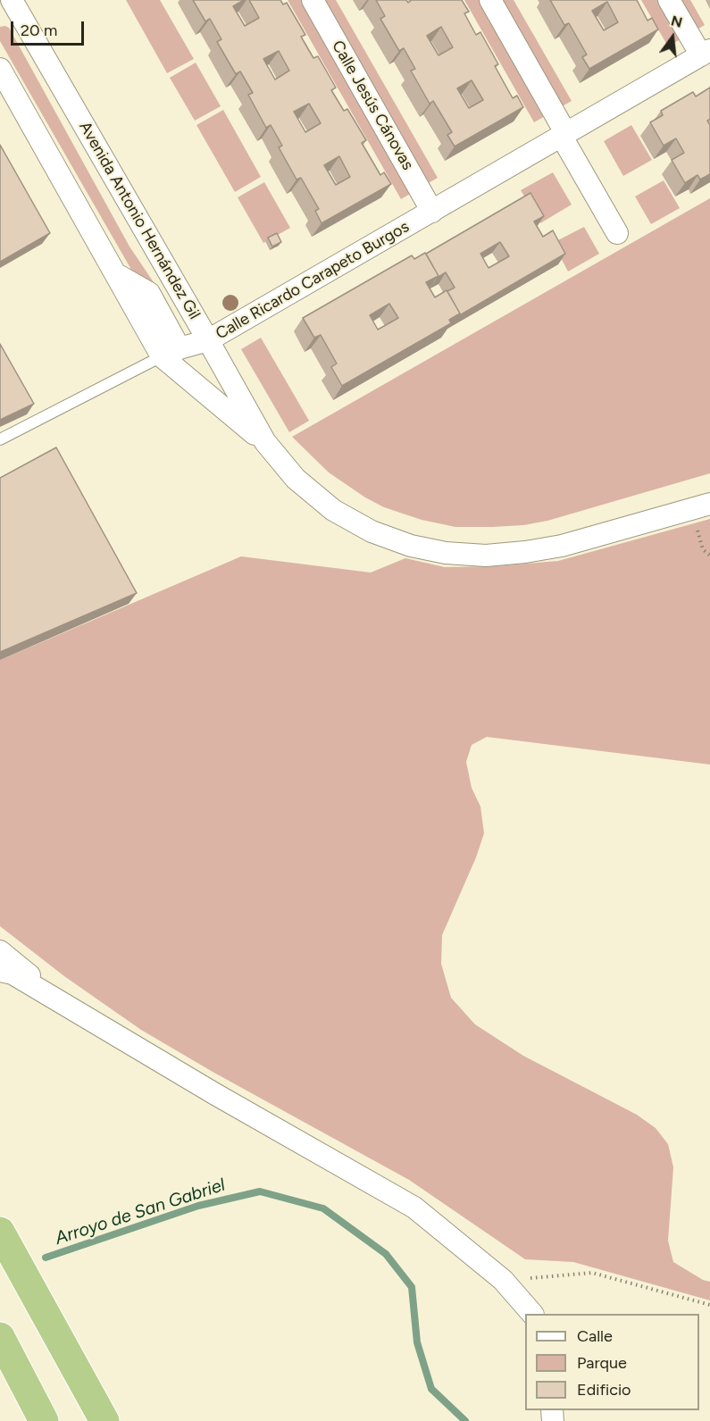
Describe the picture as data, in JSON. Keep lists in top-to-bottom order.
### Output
{
  "streets": {
    "street": ["Calle Jesús Cánovas", "Avenida Antonio Hernández Gil", "Calle Ricardo Carapeto Burgos"]
  },
  "crossings": [
    ["Calle Jesús Cánovas", "Calle Ricardo Carapeto Burgos"],
    ["Avenida Antonio Hernández Gil", "Calle Ricardo Carapeto Burgos"]
  ],
  "water": ["Arroyo de San Gabriel"],
  "legend": ["Calle", "Parque", "Edificio"],
  "scale_bar": "20 m",
  "north": "top"
}
